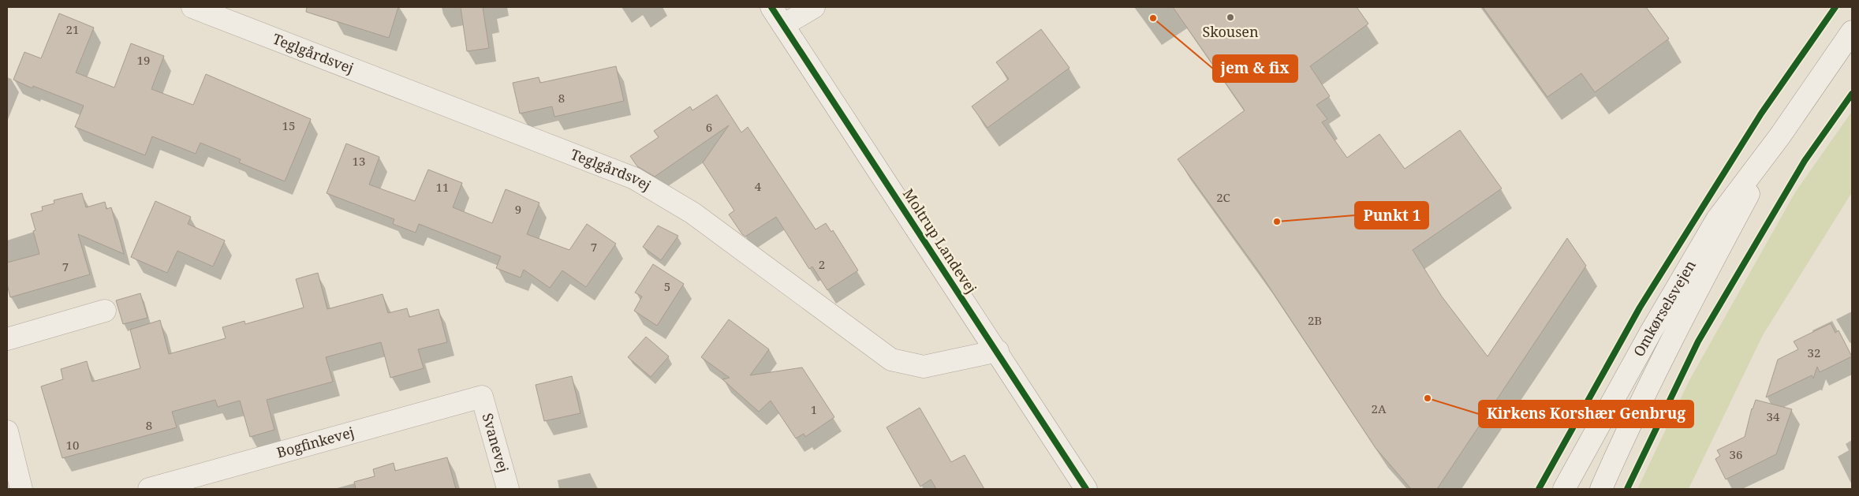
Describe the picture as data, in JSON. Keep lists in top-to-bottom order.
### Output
{
  "streets": {
    "street": [
      "Teglgårdsvej",
      "Moltrup Landevej",
      "Omkørselsvejen",
      "Bogfinkevej",
      "Svanevej"
    ]
  },
  "crossings": [
    ["Teglgårdsvej", "Moltrup Landevej"],
    ["Bogfinkevej", "Svanevej"]
  ],
  "places": [
    "Skousen",
    "jem & fix",
    "Punkt 1",
    "Kirkens Korshær Genbrug"
  ],
  "house_numbers": [
    "21",
    "19",
    "8",
    "15",
    "6",
    "13",
    "4",
    "11",
    "2C",
    "9",
    "7",
    "2",
    "7",
    "5",
    "2B",
    "32",
    "2A",
    "1",
    "34",
    "8",
    "10",
    "36"
  ]
}
